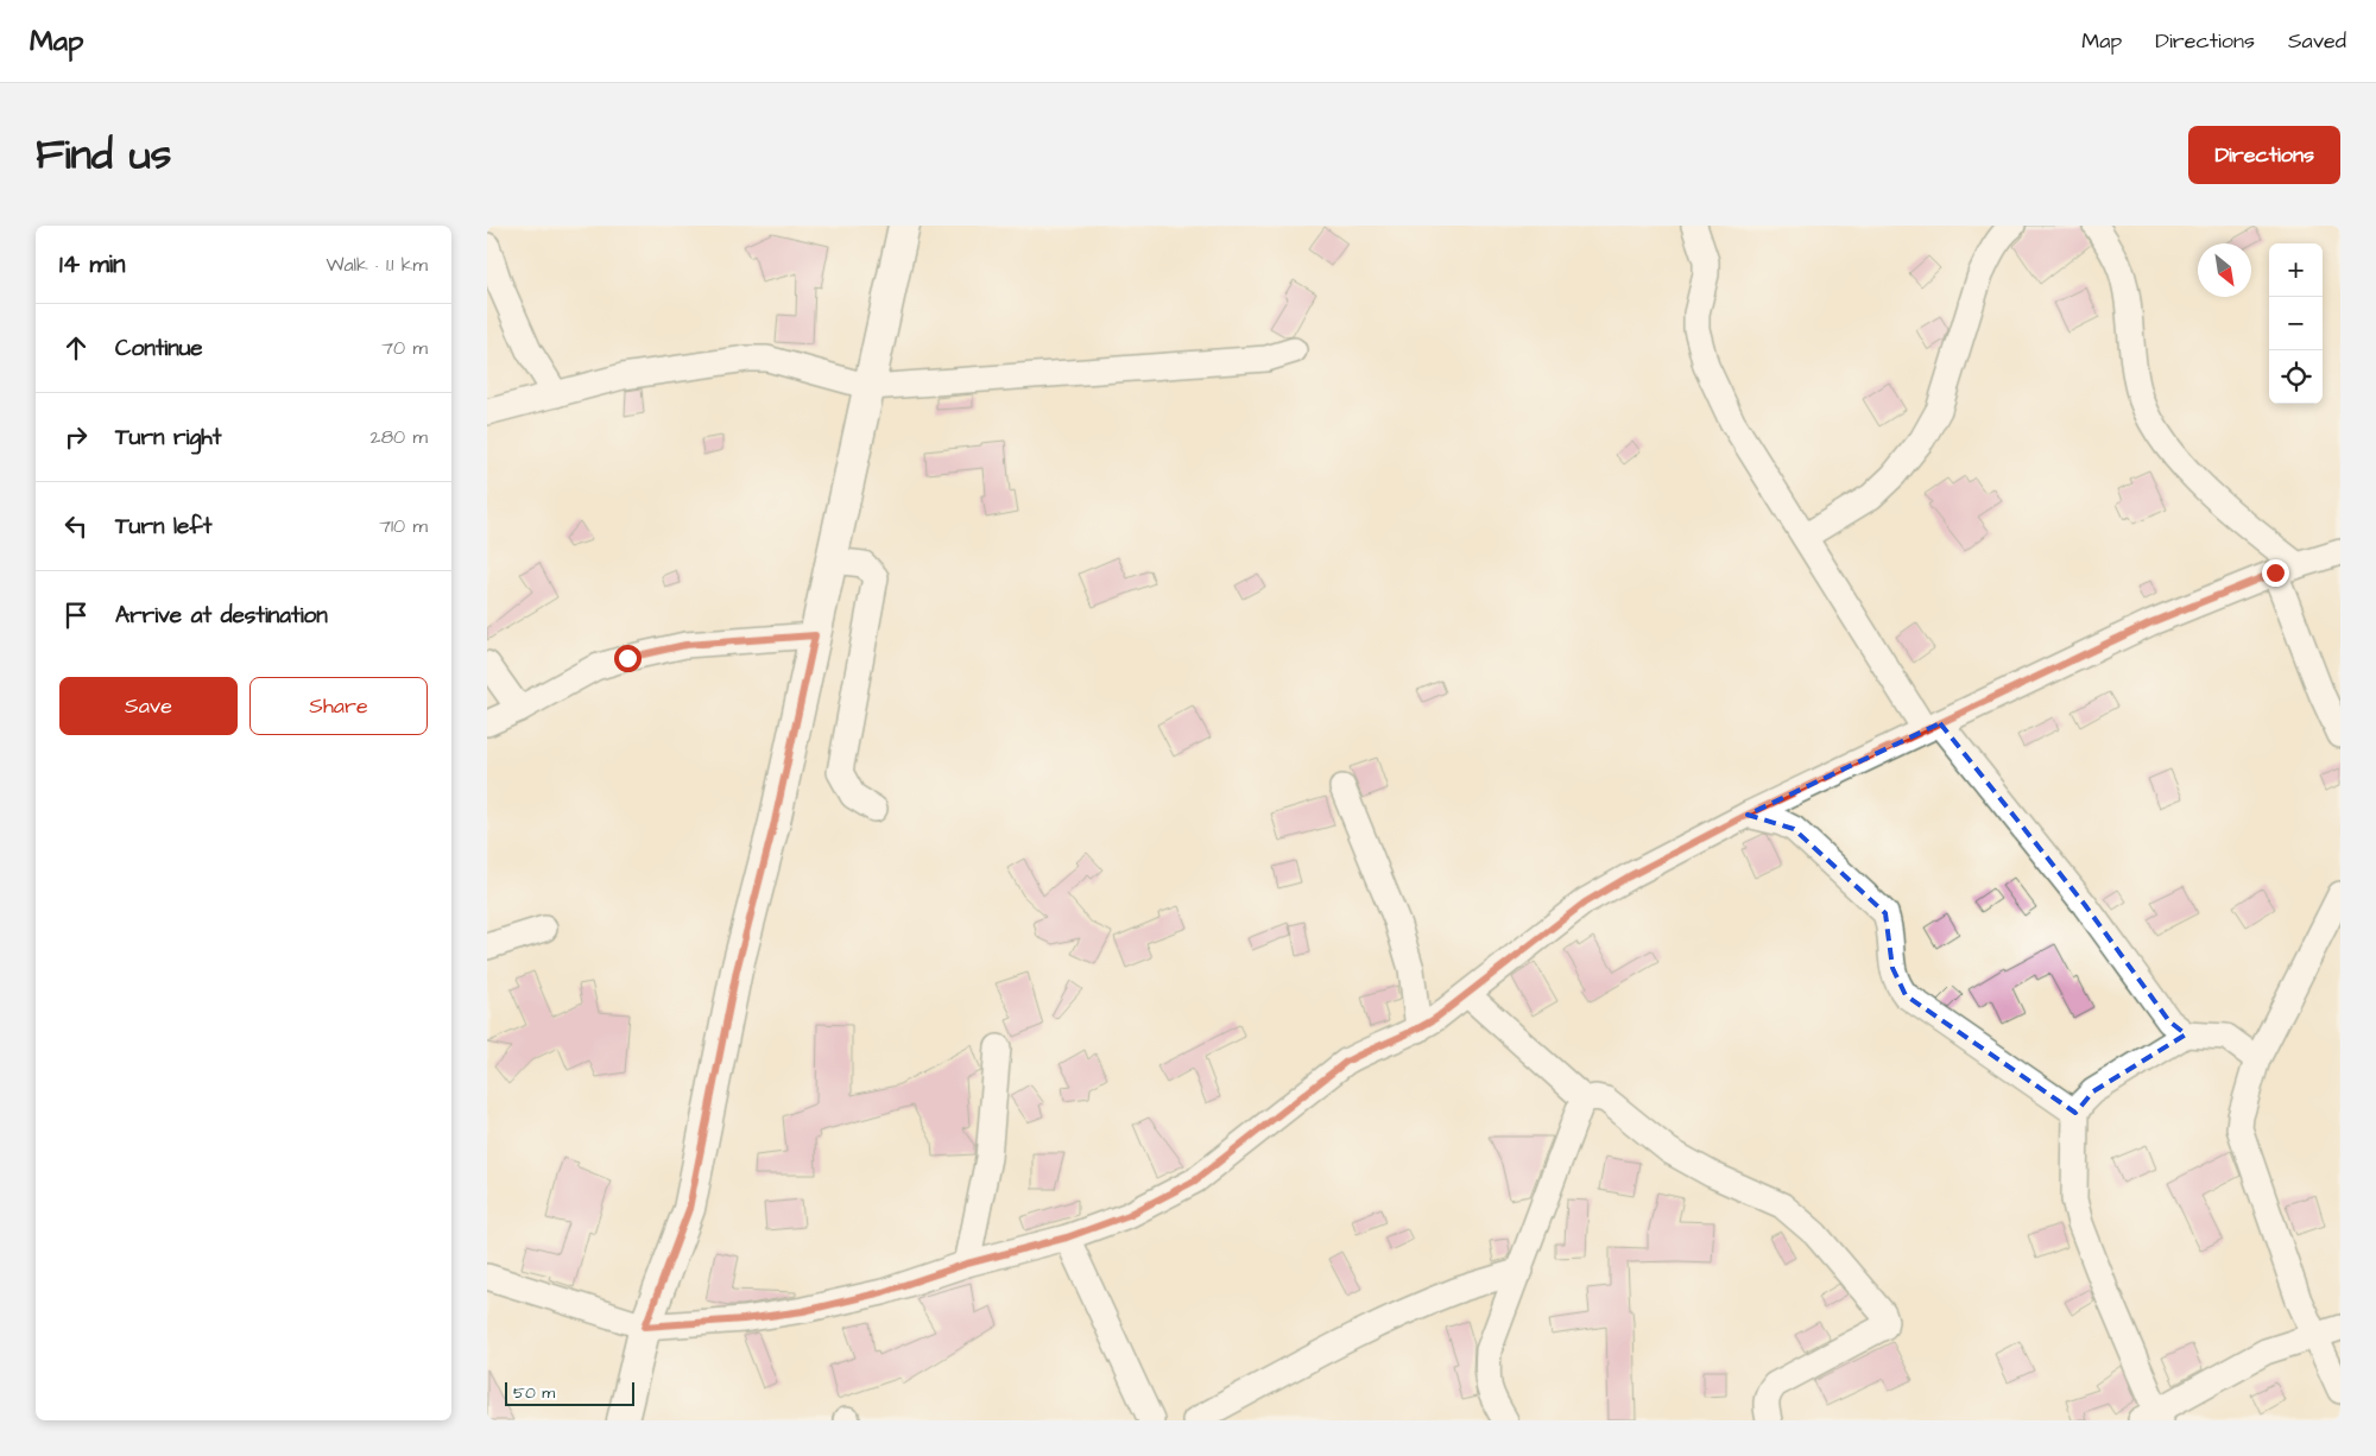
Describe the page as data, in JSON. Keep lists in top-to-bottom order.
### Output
{
  "scale_bar": "50 m",
  "north": "bottom right",
  "page": {
    "header": "Map",
    "nav": ["Map", "Directions", "Saved"],
    "title": "Find us",
    "buttons": [
      "Directions",
      ["Save", "Share"]
    ],
    "heading": ["14 min", "Walk · 1.1 km"],
    "map_buttons": ["+", "−"],
    "list": [
      ["Continue", "70 m"],
      ["Turn right", "280 m"],
      ["Turn left", "710 m"],
      "Arrive at destination"
    ],
    "scale": "50 m"
  }
}
